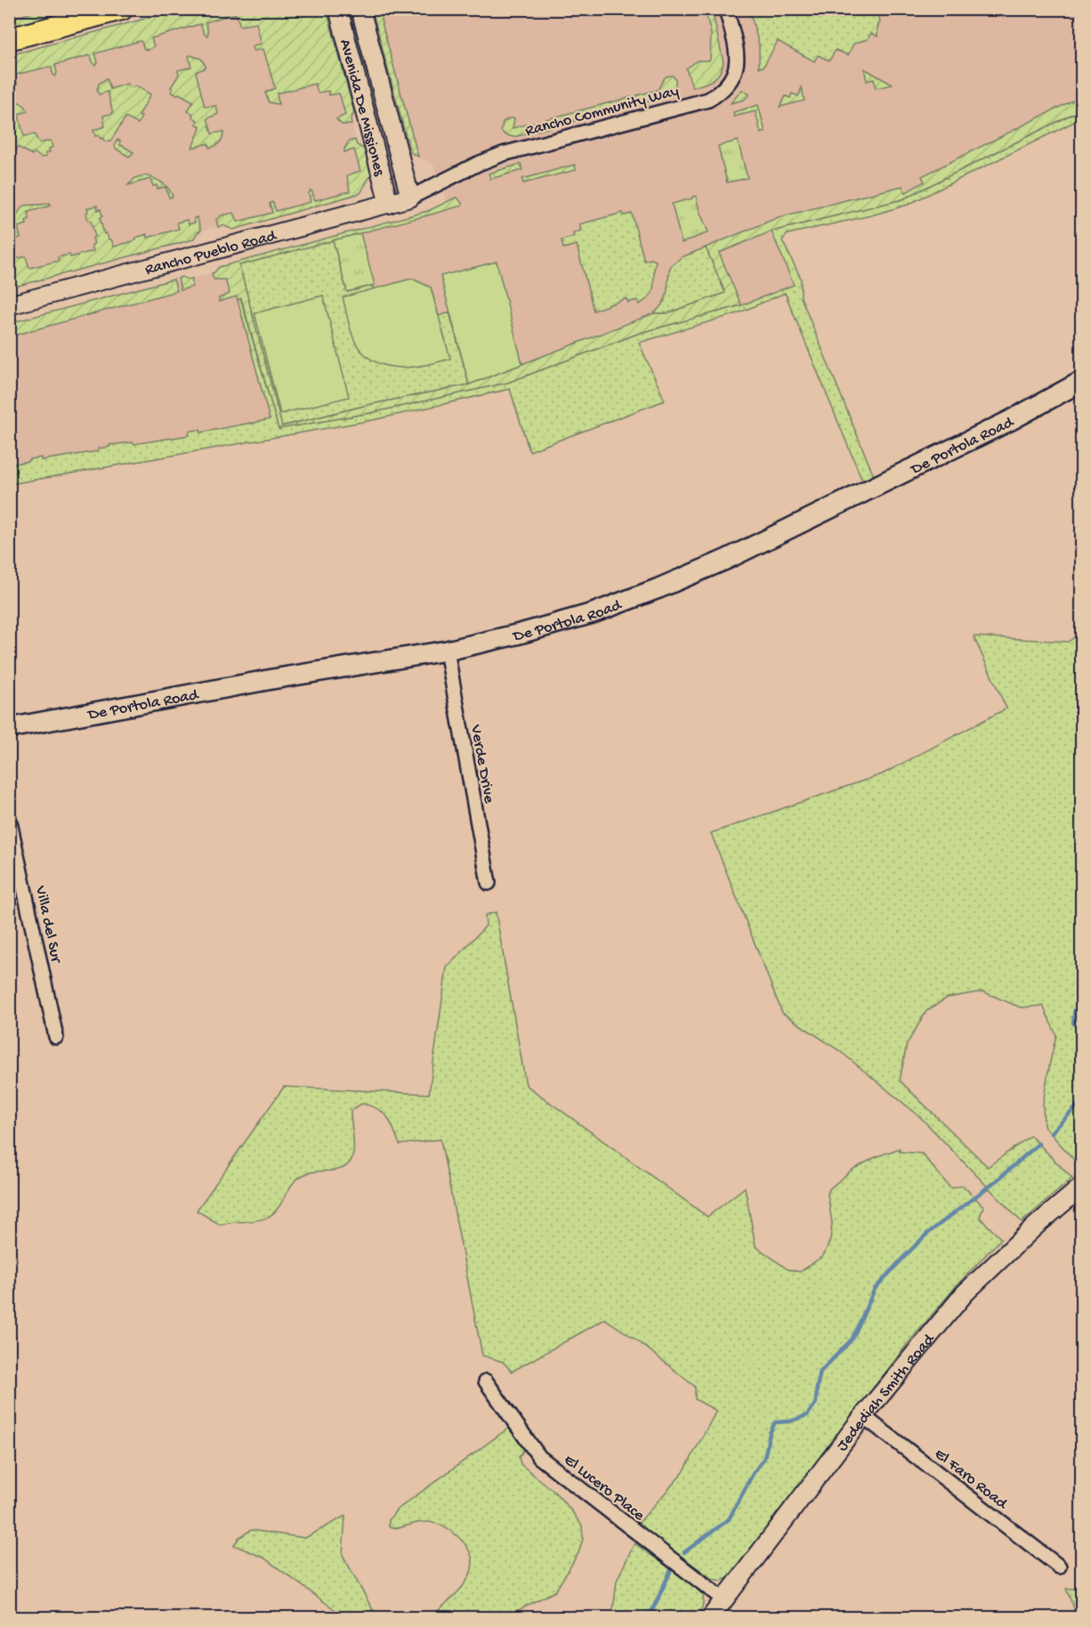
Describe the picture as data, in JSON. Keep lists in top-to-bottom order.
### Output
{
  "streets": {
    "main road": ["De Portola Road"],
    "street": [
      "Avenida De Missiones",
      "Rancho Community Way",
      "Rancho Pueblo Road",
      "Verde Drive",
      "Villa del Sur",
      "Jedediah Smith Road",
      "El Faro Road",
      "El Lucero Place"
    ]
  },
  "crossings": [
    ["Avenida De Missiones", "Rancho Community Way"],
    ["Avenida De Missiones", "Rancho Pueblo Road"],
    ["Rancho Community Way", "Rancho Pueblo Road"],
    ["De Portola Road", "Verde Drive"],
    ["Jedediah Smith Road", "El Faro Road"],
    ["Jedediah Smith Road", "El Lucero Place"]
  ]
}
